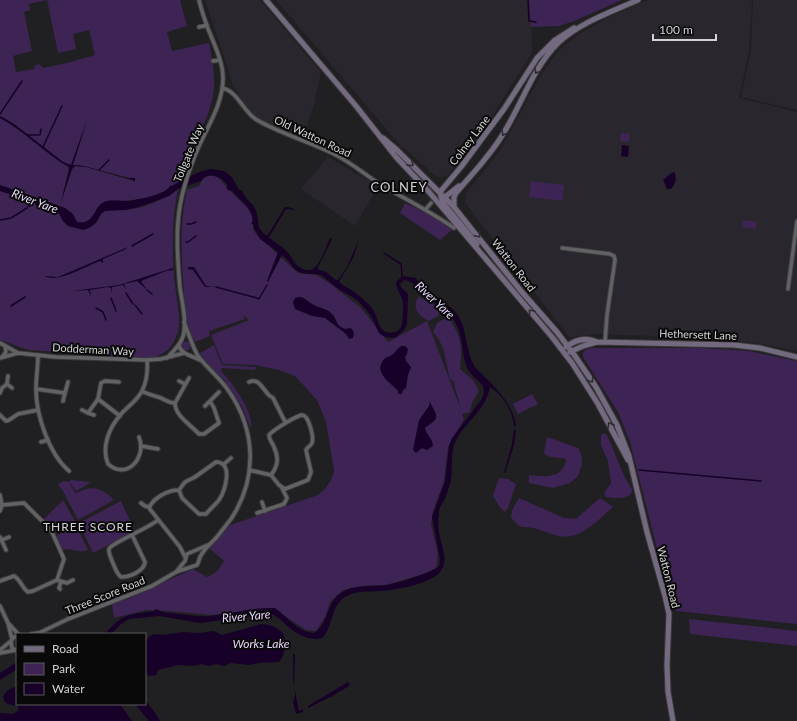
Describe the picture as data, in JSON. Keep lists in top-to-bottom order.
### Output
{
  "streets": {
    "main road": ["Colney Lane", "Watton Road", "Hethersett Lane"],
    "street": [
      "Old Watton Road",
      "Tollgate Way",
      "Dodderman Way",
      "Three Score Road"
    ]
  },
  "crossings": [
    ["Old Watton Road", "Tollgate Way"],
    ["Colney Lane", "Watton Road"],
    ["Tollgate Way", "Dodderman Way"],
    ["Tollgate Way", "Three Score Road"],
    ["Watton Road", "Hethersett Lane"],
    ["Dodderman Way", "Three Score Road"]
  ],
  "districts": ["COLNEY", "THREE SCORE"],
  "water": ["River Yare", "Works Lake"],
  "legend": ["Road", "Park", "Water"],
  "scale_bar": "100 m"
}
